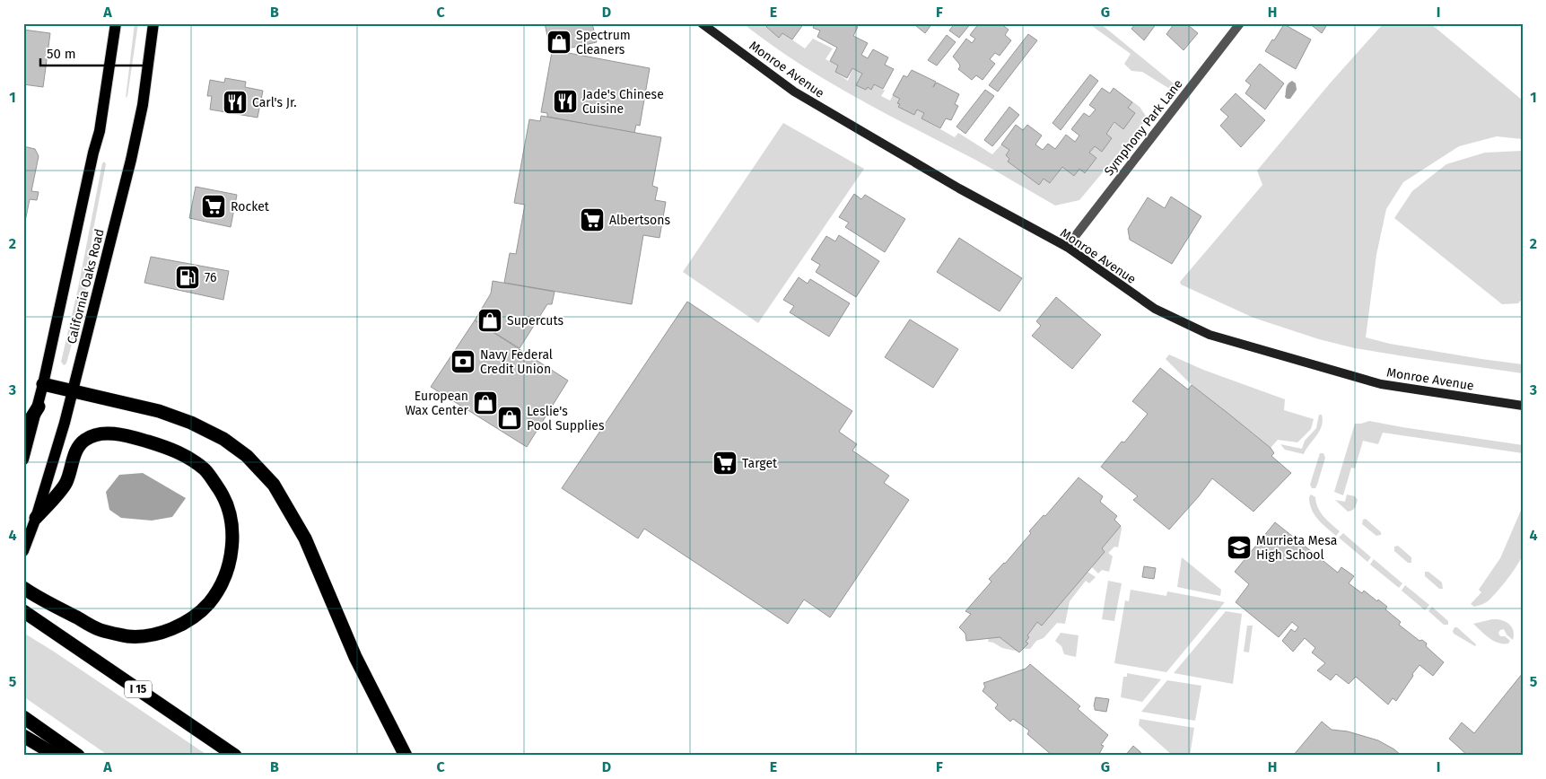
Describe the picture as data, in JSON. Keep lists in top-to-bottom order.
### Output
{
  "streets": {
    "highway": ["I 15"],
    "main road": ["California Oaks Road"],
    "street": ["Monroe Avenue", "Symphony Park Lane"]
  },
  "crossings": [
    ["Monroe Avenue", "Symphony Park Lane"]
  ],
  "places": {
    "shop": [
      "Spectrum Cleaners",
      "Supercuts",
      "European Wax Center",
      "Leslie's Pool Supplies"
    ],
    "restaurant": ["Jade's Chinese Cuisine", "Carl's Jr."],
    "supermarket": ["Rocket", "Albertsons", "Target"],
    "fuel station": ["76"],
    "bank": ["Navy Federal Credit Union"],
    "school or university": ["Murrieta Mesa High School"]
  },
  "scale_bar": "50 m",
  "grid": {
    "columns": [
      "A",
      "B",
      "C",
      "D",
      "E",
      "F",
      "G",
      "H",
      "I"
    ],
    "rows": [
      "1",
      "2",
      "3",
      "4",
      "5"
    ]
  }
}
